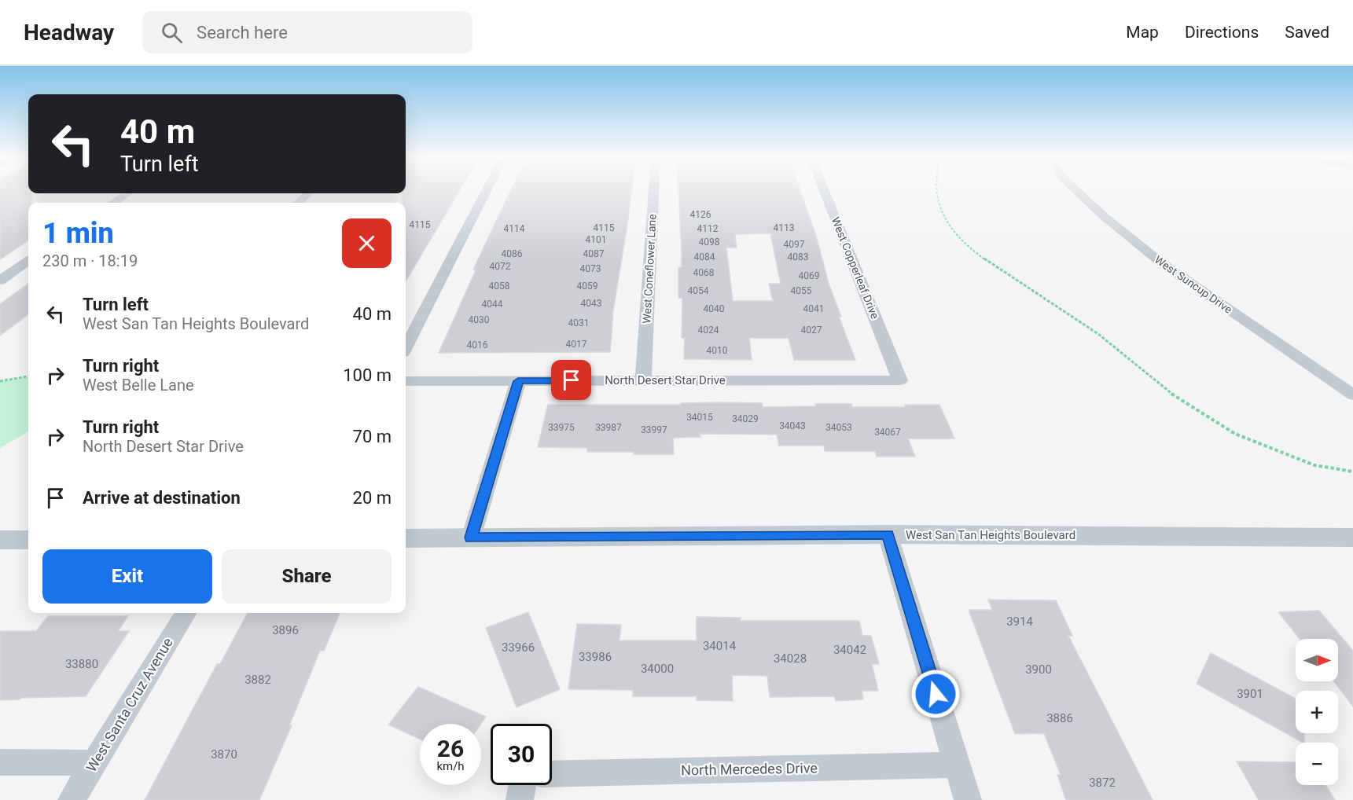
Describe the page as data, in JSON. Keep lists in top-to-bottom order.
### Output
{
  "streets": {
    "street": [
      "West Copperleaf Drive",
      "West Coneflower Lane",
      "West Suncup Drive",
      "North Desert Star Drive",
      "West San Tan Heights Boulevard",
      "West Santa Cruz Avenue",
      "North Mercedes Drive"
    ]
  },
  "crossings": [
    ["West Copperleaf Drive", "North Desert Star Drive"],
    ["West Coneflower Lane", "North Desert Star Drive"]
  ],
  "house_numbers": [
    "4126",
    "4115",
    "4115",
    "4113",
    "4114",
    "4112",
    "4101",
    "4098",
    "4097",
    "4086",
    "4087",
    "4084",
    "4083",
    "4072",
    "4073",
    "4068",
    "4069",
    "4058",
    "4059",
    "4054",
    "4055",
    "4043",
    "4044",
    "4040",
    "4041",
    "4030",
    "4031",
    "4024",
    "4027",
    "4017",
    "4016",
    "4010",
    "34015",
    "34029",
    "34043",
    "33975",
    "33987",
    "34053",
    "33997",
    "34067",
    "3914",
    "3896",
    "34014",
    "33966",
    "34042",
    "33986",
    "34028",
    "33880",
    "34000",
    "3900",
    "3882",
    "3901",
    "3886",
    "3870",
    "3872"
  ],
  "north": "right",
  "page": {
    "header": "Headway",
    "search": "Search here",
    "nav": ["Map", "Directions", "Saved"],
    "turn": ["40 m", "Turn left"],
    "heading": ["1 min", "230 m · 18:19"],
    "list": [
      {
        "name": "Turn left",
        "note": "West San Tan Heights Boulevard",
        "value": "40 m"
      },
      {
        "name": "Turn right",
        "note": "West Belle Lane",
        "value": "100 m"
      },
      {
        "name": "Turn right",
        "note": "North Desert Star Drive",
        "value": "70 m"
      },
      {
        "name": "Arrive at destination",
        "value": "20 m"
      }
    ],
    "buttons": ["Exit", "Share"],
    "map_buttons": ["+", "−"],
    "speed": "26 km/h",
    "limit": "30"
  }
}
